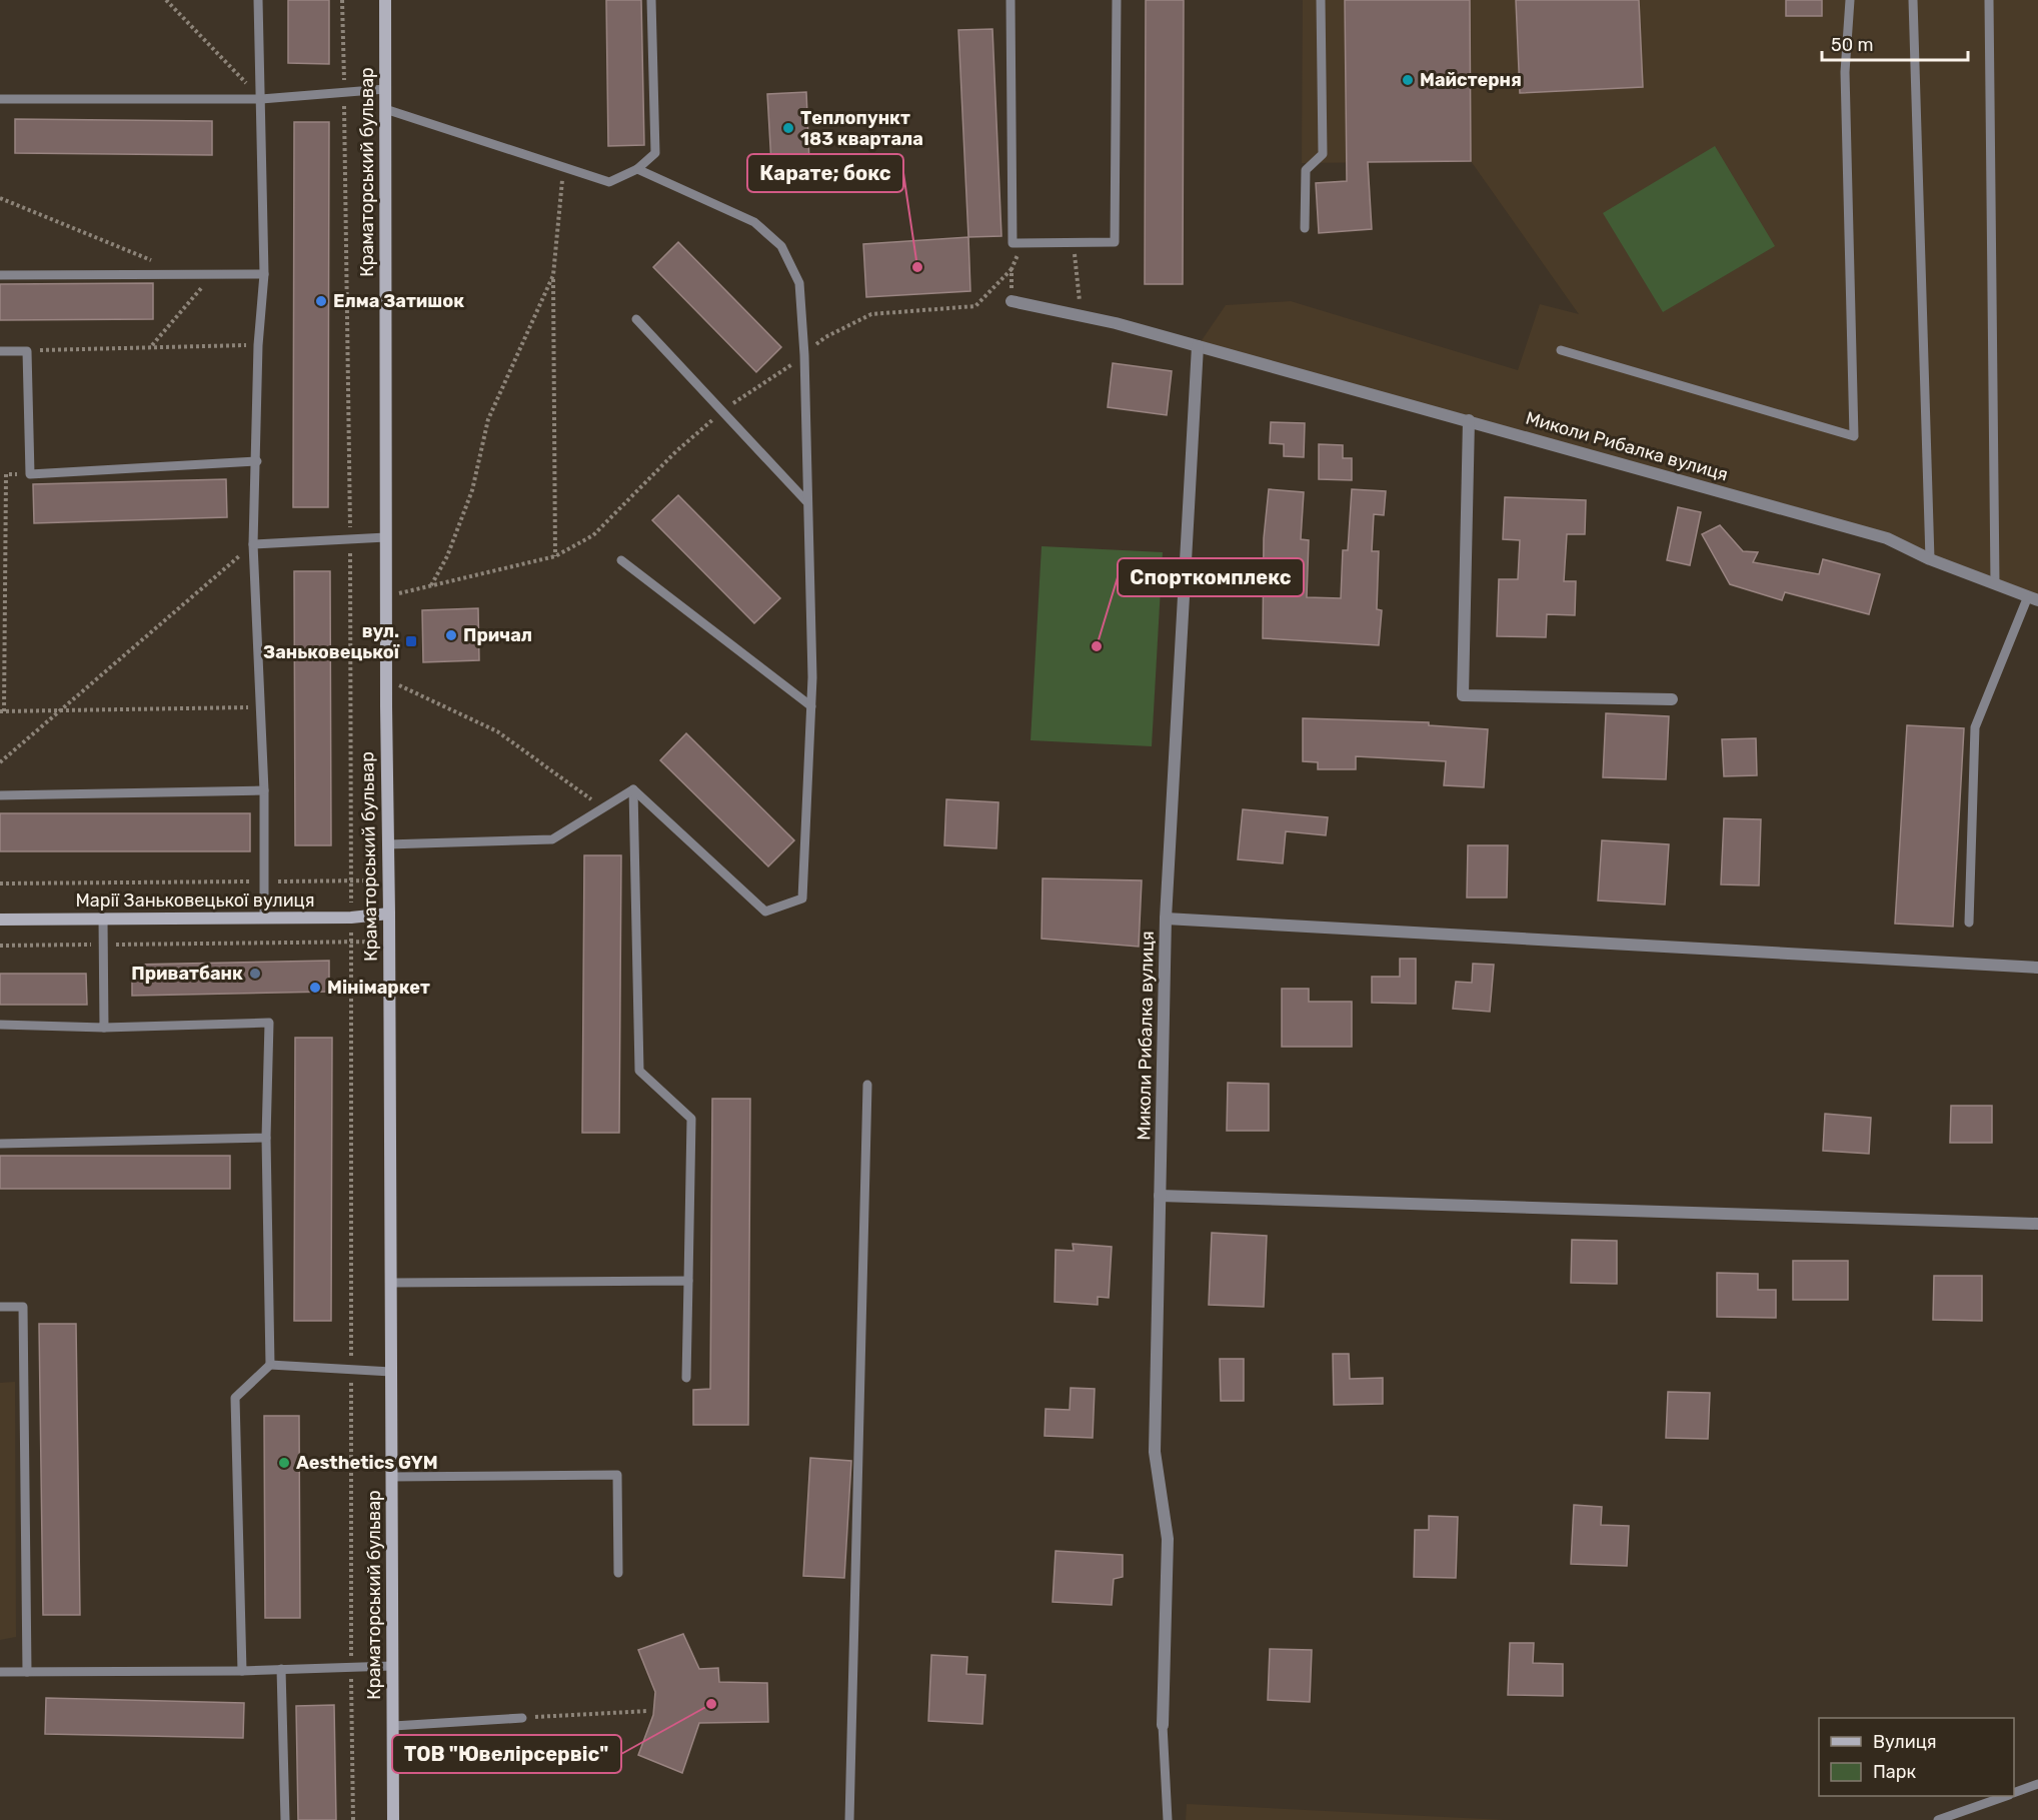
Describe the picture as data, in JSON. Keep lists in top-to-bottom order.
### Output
{
  "streets": {
    "street": ["Краматорський бульвар", "Миколи Рибалка вулиця", "Марії Заньковецької вулиця"]
  },
  "crossings": [
    ["Краматорський бульвар", "Марії Заньковецької вулиця"]
  ],
  "places": {
    "other": [
      "Майстерня",
      "Теплопункт 183 квартала",
      "Карате; бокс",
      "Елма Затишок",
      "Причал",
      "Спорткомплекс",
      "Приватбанк",
      "Мінімаркет",
      "Aesthetics GYM",
      "ТОВ \"Ювелірсервіс\""
    ],
    "transit": ["вул. Заньковецької"]
  },
  "legend": ["Вулиця", "Парк"],
  "scale_bar": "50 m"
}
